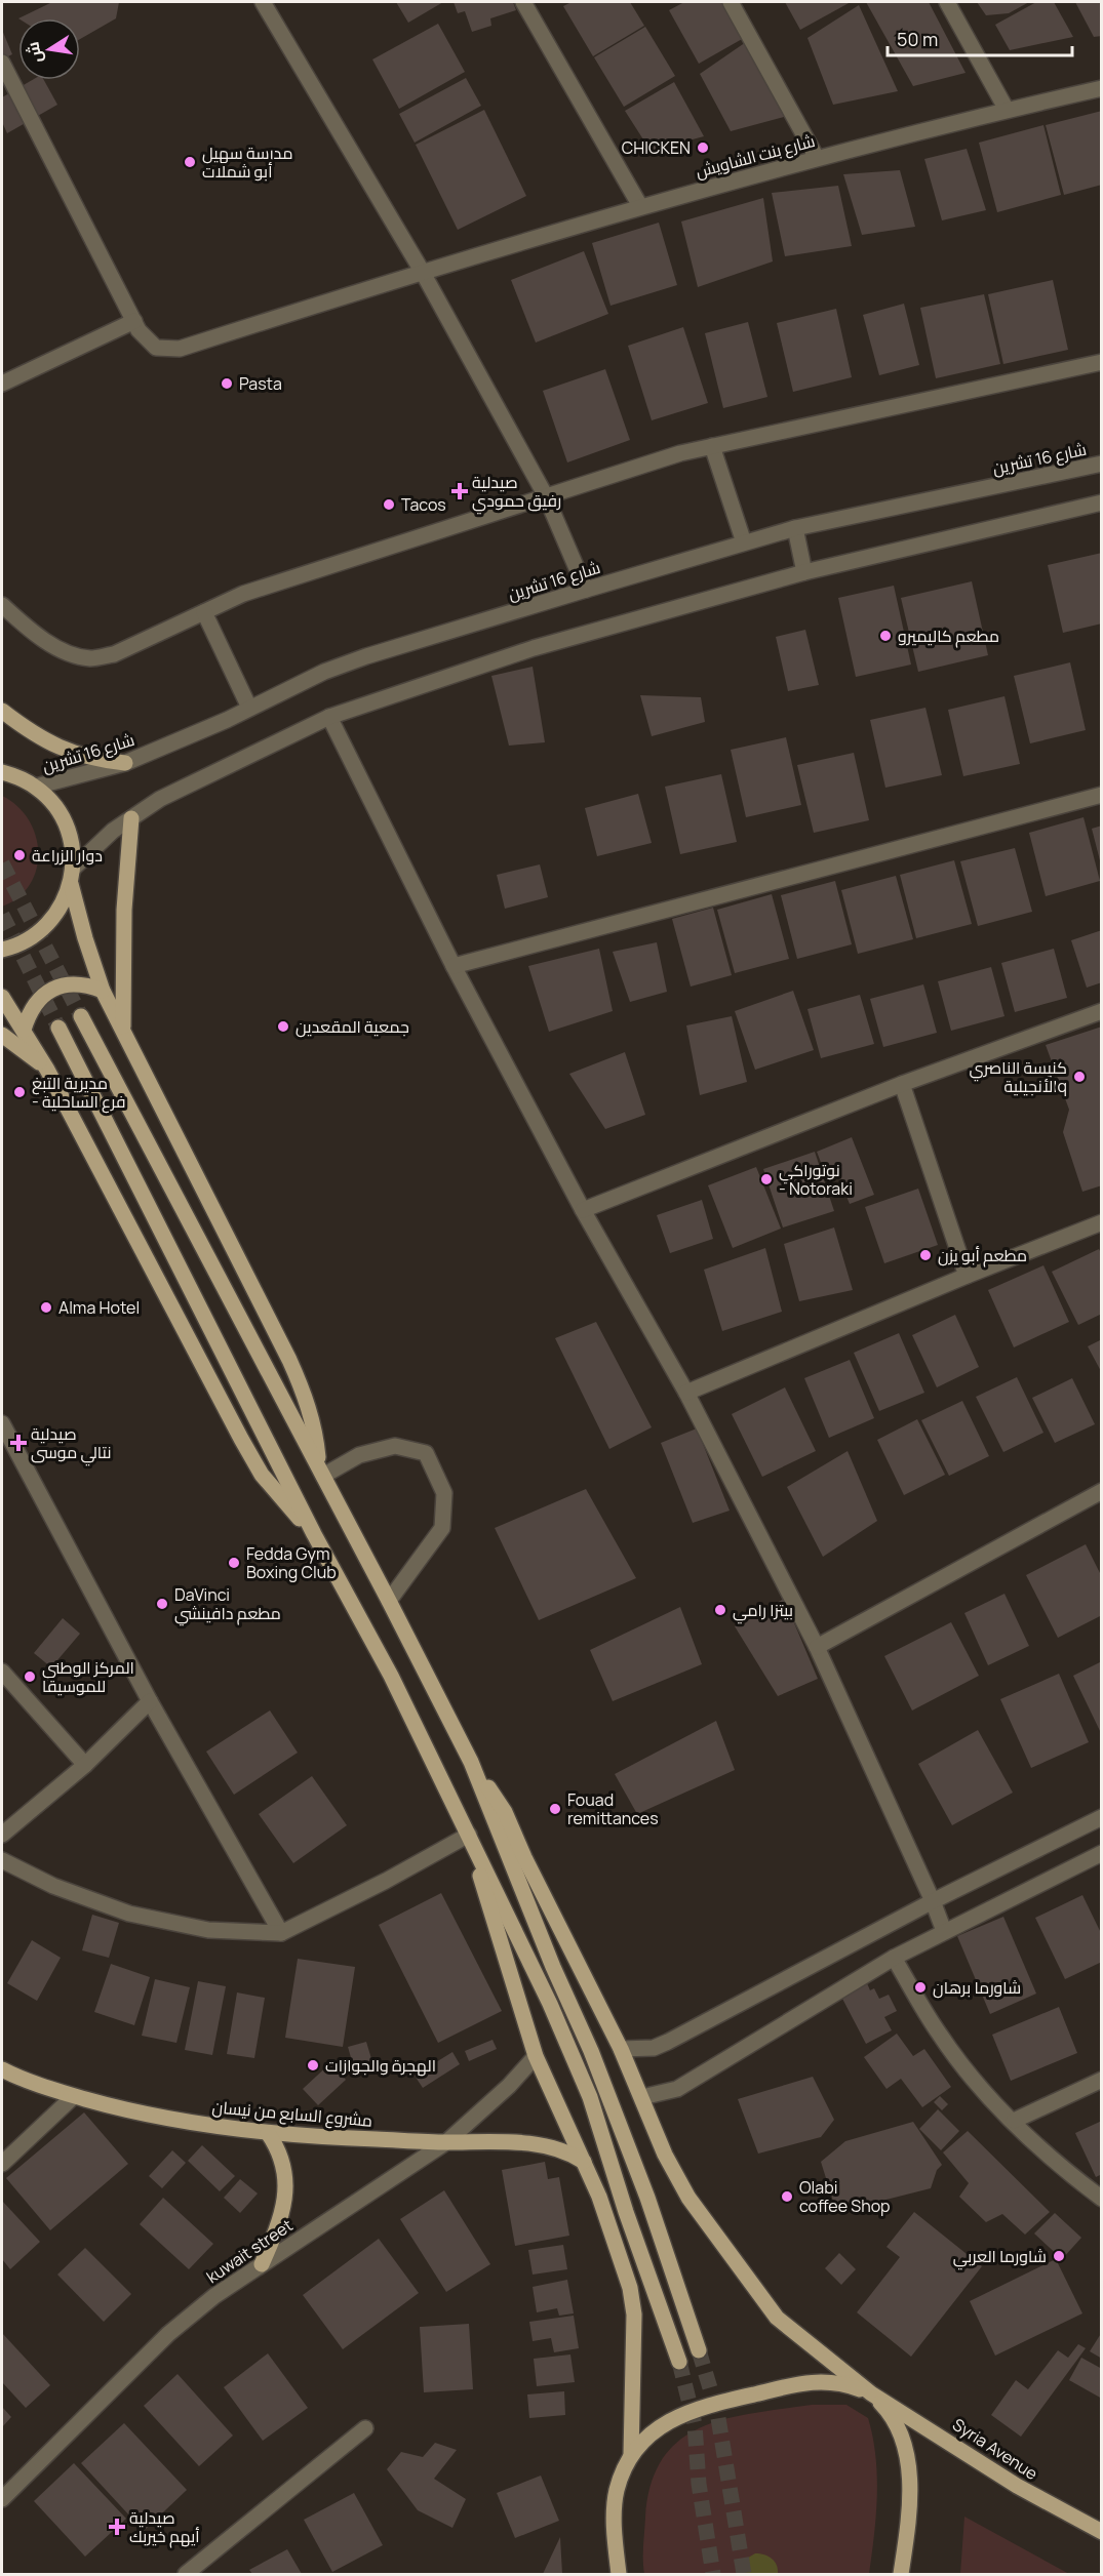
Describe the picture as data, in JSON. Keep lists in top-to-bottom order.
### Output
{
  "streets": {
    "main road": ["مشروع السابع من نيسان", "Syria Avenue"],
    "street": ["شارع بنت الشاويش", "شارع 16 تشرين", "kuwait street"]
  },
  "crossings": [
    ["مشروع السابع من نيسان", "kuwait street"]
  ],
  "places": {
    "other": [
      "CHICKEN",
      "مدرسة سهيل أبو شملات",
      "Pasta",
      "Tacos",
      "مطعم كاليميرو",
      "دوار الزراعة",
      "جمعية المقعدين",
      "كنيسة الناصري الأنجيليةq",
      "مديرية التبغ - فرع الساحلية",
      "نوتوراكي - Notoraki",
      "مطعم أبو يزن",
      "Alma Hotel",
      "Fedda Gym Boxing Club",
      "DaVinci مطعم دافينشي",
      "بيتزا رامي",
      "المركز الوطني للموسيقا",
      "Fouad remittances",
      "شاورما برهان",
      "الهجرة والجوازات",
      "Olabi coffee Shop",
      "شاورما العربي"
    ],
    "health": ["صيدلية رفيق حمودي", "صيدلية نتالي موسى", "صيدلية أيهم خيربك"]
  },
  "scale_bar": "50 m",
  "north": "left"
}
